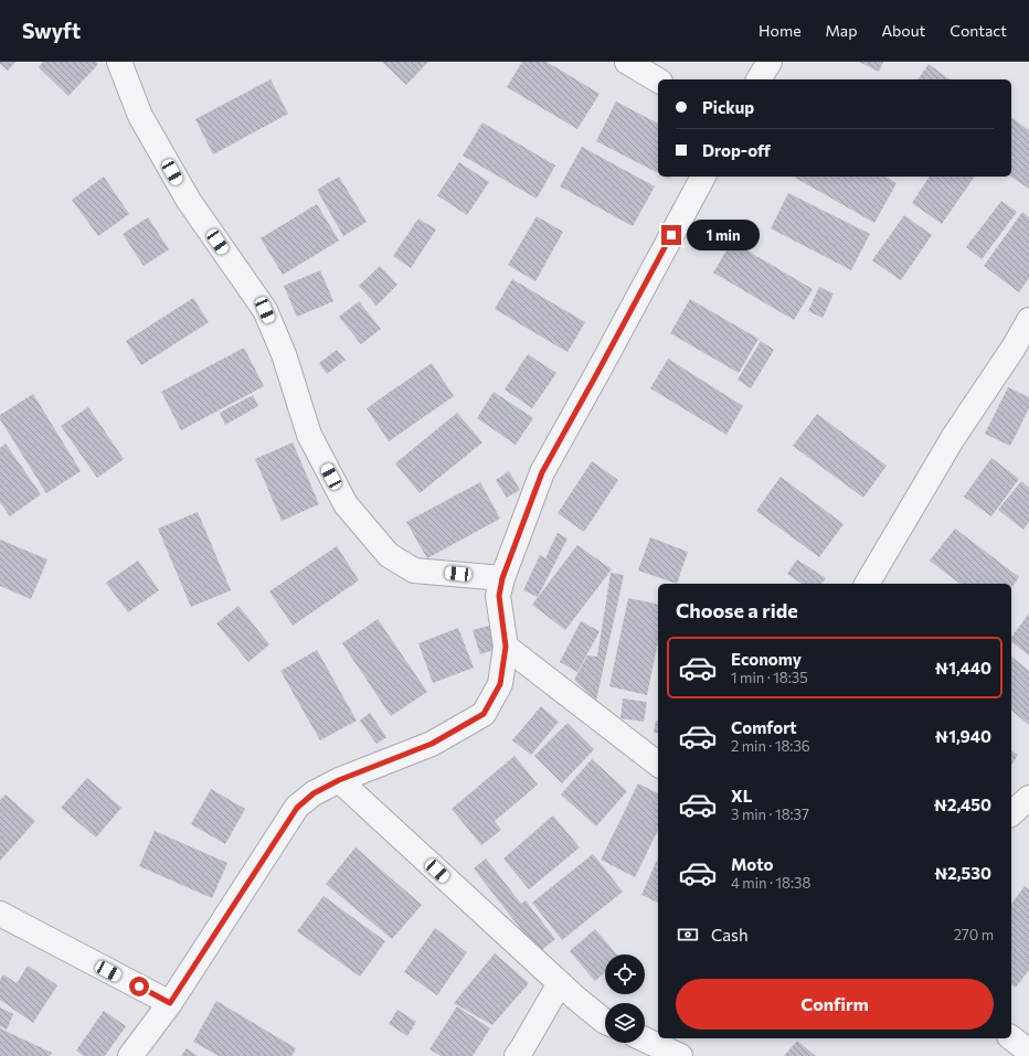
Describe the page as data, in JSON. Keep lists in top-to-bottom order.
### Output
{
  "page": {
    "header": "Swyft",
    "nav": [
      "Home",
      "Map",
      "About",
      "Contact"
    ],
    "banner": ["Pickup", "Drop-off"],
    "bubble": "1 min",
    "heading": "Choose a ride",
    "list": [
      {
        "name": "Economy",
        "note": "1 min · 18:35",
        "value": "₦1,440"
      },
      {
        "name": "Comfort",
        "note": "2 min · 18:36",
        "value": "₦1,940"
      },
      {
        "name": "XL",
        "note": "3 min · 18:37",
        "value": "₦2,450"
      },
      {
        "name": "Moto",
        "note": "4 min · 18:38",
        "value": "₦2,530"
      }
    ],
    "pay": ["Cash", "270 m"],
    "buttons": "Confirm"
  }
}
